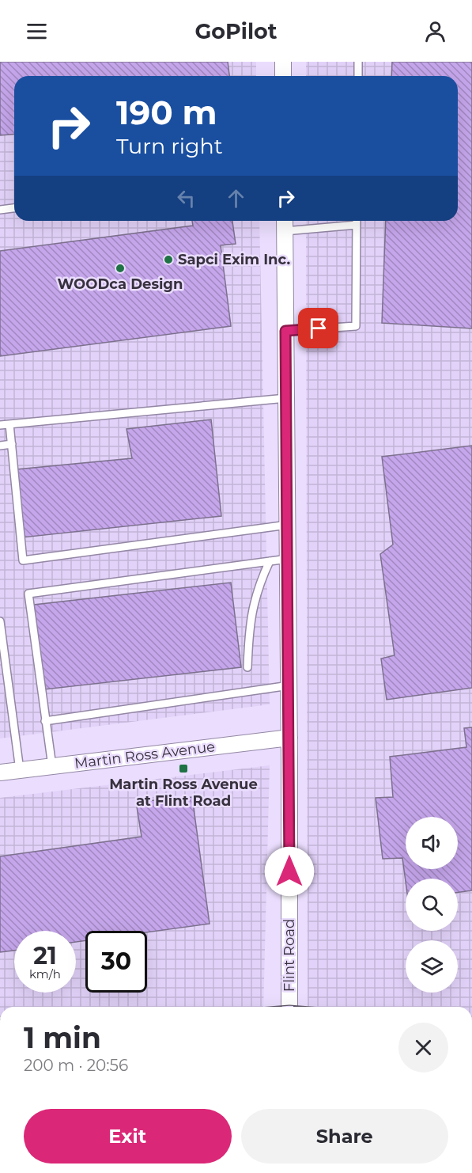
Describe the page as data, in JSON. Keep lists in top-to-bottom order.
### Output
{
  "streets": {
    "street": ["Martin Ross Avenue", "Flint Road"]
  },
  "crossings": [
    ["Martin Ross Avenue", "Flint Road"]
  ],
  "places": {
    "other": ["Sapci Exim Inc.", "WOODca Design"],
    "transit": ["Martin Ross Avenue at Flint Road"]
  },
  "page": {
    "header": "GoPilot",
    "turn": ["190 m", "Turn right"],
    "speed": "21 km/h",
    "limit": "30",
    "heading": ["1 min", "200 m · 20:56"],
    "buttons": ["Exit", "Share"]
  }
}
